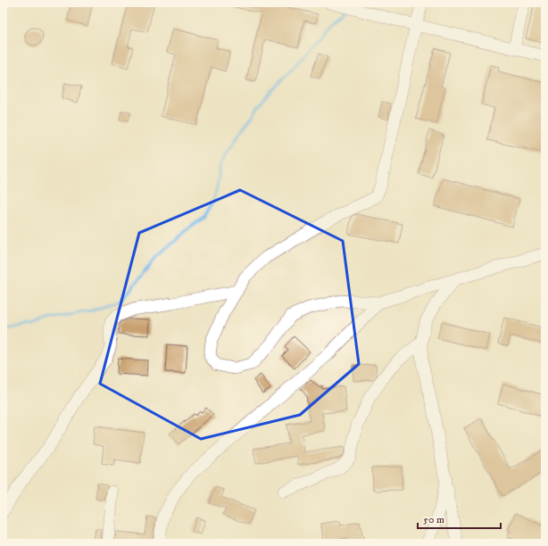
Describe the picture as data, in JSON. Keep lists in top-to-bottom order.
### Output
{
  "scale_bar": "50 m"
}
